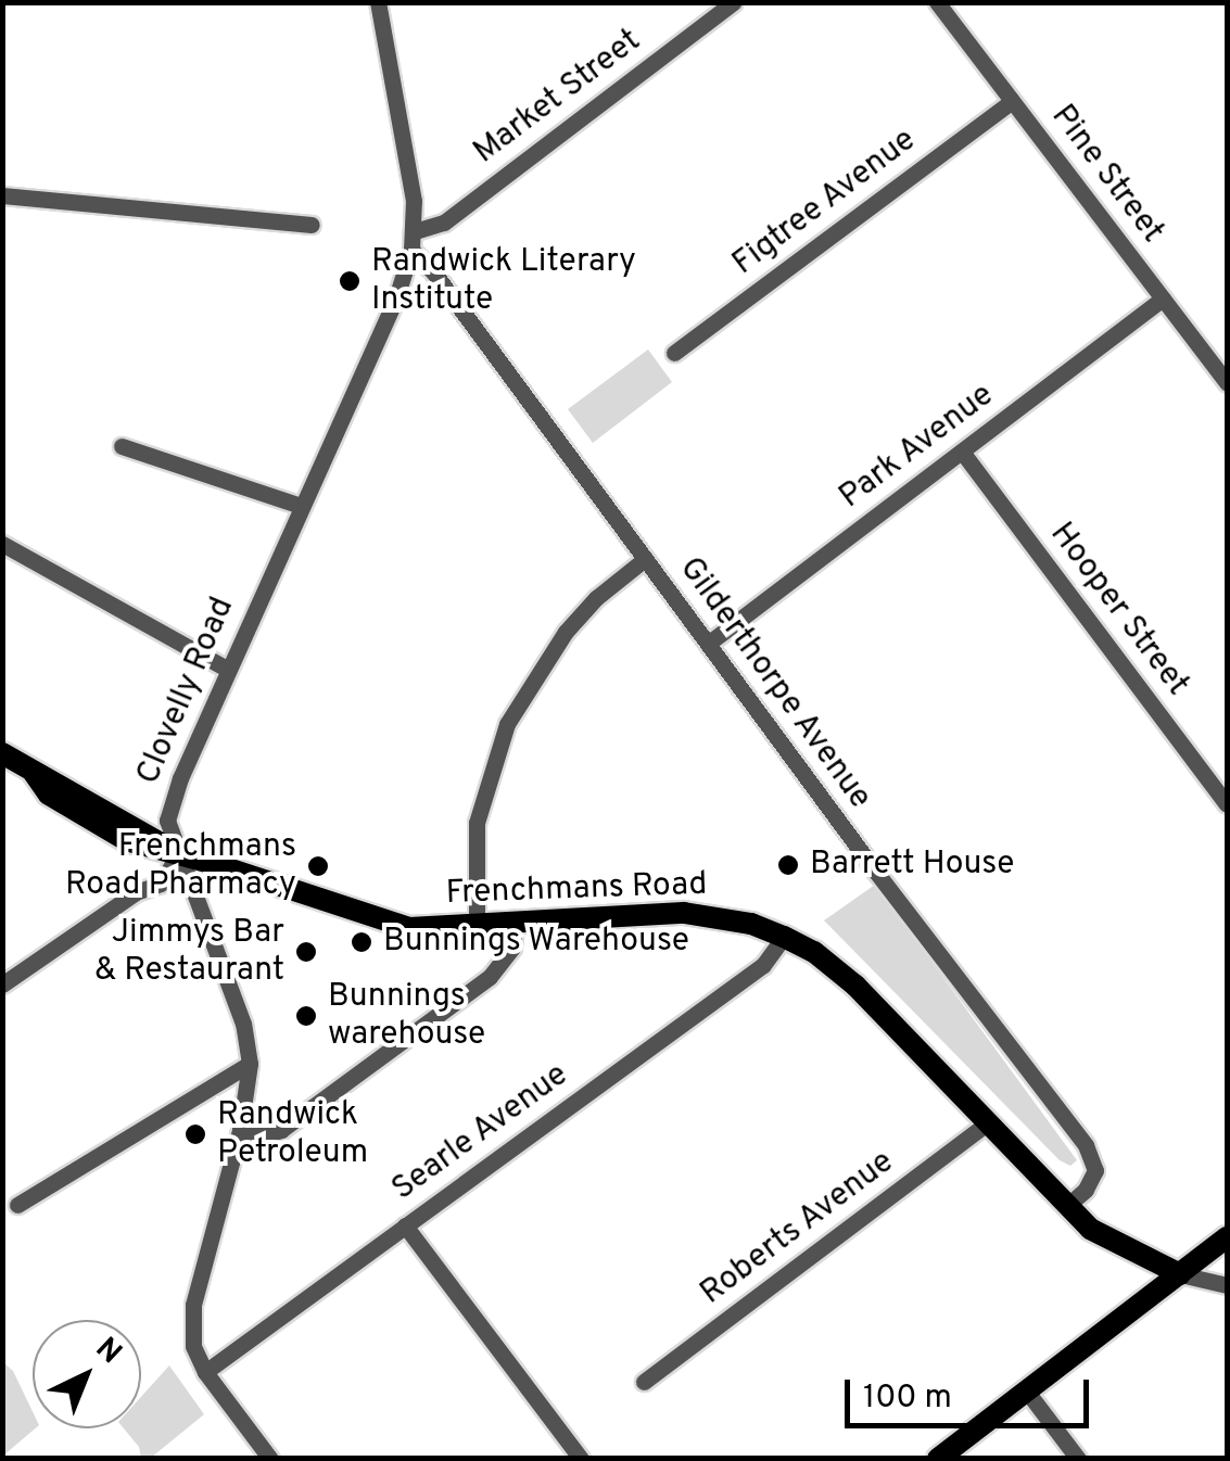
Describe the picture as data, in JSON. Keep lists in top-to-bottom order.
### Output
{
  "streets": {
    "main road": ["Frenchmans Road"],
    "street": [
      "Market Street",
      "Pine Street",
      "Figtree Avenue",
      "Park Avenue",
      "Hooper Street",
      "Gilderthorpe Avenue",
      "Clovelly Road",
      "Searle Avenue",
      "Roberts Avenue"
    ]
  },
  "crossings": [
    ["Market Street", "Gilderthorpe Avenue"],
    ["Market Street", "Clovelly Road"],
    ["Pine Street", "Figtree Avenue"],
    ["Pine Street", "Park Avenue"],
    ["Park Avenue", "Hooper Street"],
    ["Park Avenue", "Gilderthorpe Avenue"],
    ["Gilderthorpe Avenue", "Clovelly Road"],
    ["Gilderthorpe Avenue", "Frenchmans Road"],
    ["Clovelly Road", "Frenchmans Road"],
    ["Clovelly Road", "Searle Avenue"],
    ["Frenchmans Road", "Searle Avenue"],
    ["Frenchmans Road", "Roberts Avenue"]
  ],
  "places": [
    "Randwick Literary Institute",
    "Barrett House",
    "Frenchmans Road Pharmacy",
    "Bunnings Warehouse",
    "Jimmys Bar & Restaurant",
    "Bunnings warehouse",
    "Randwick Petroleum"
  ],
  "scale_bar": "100 m",
  "north": "top right"
}
